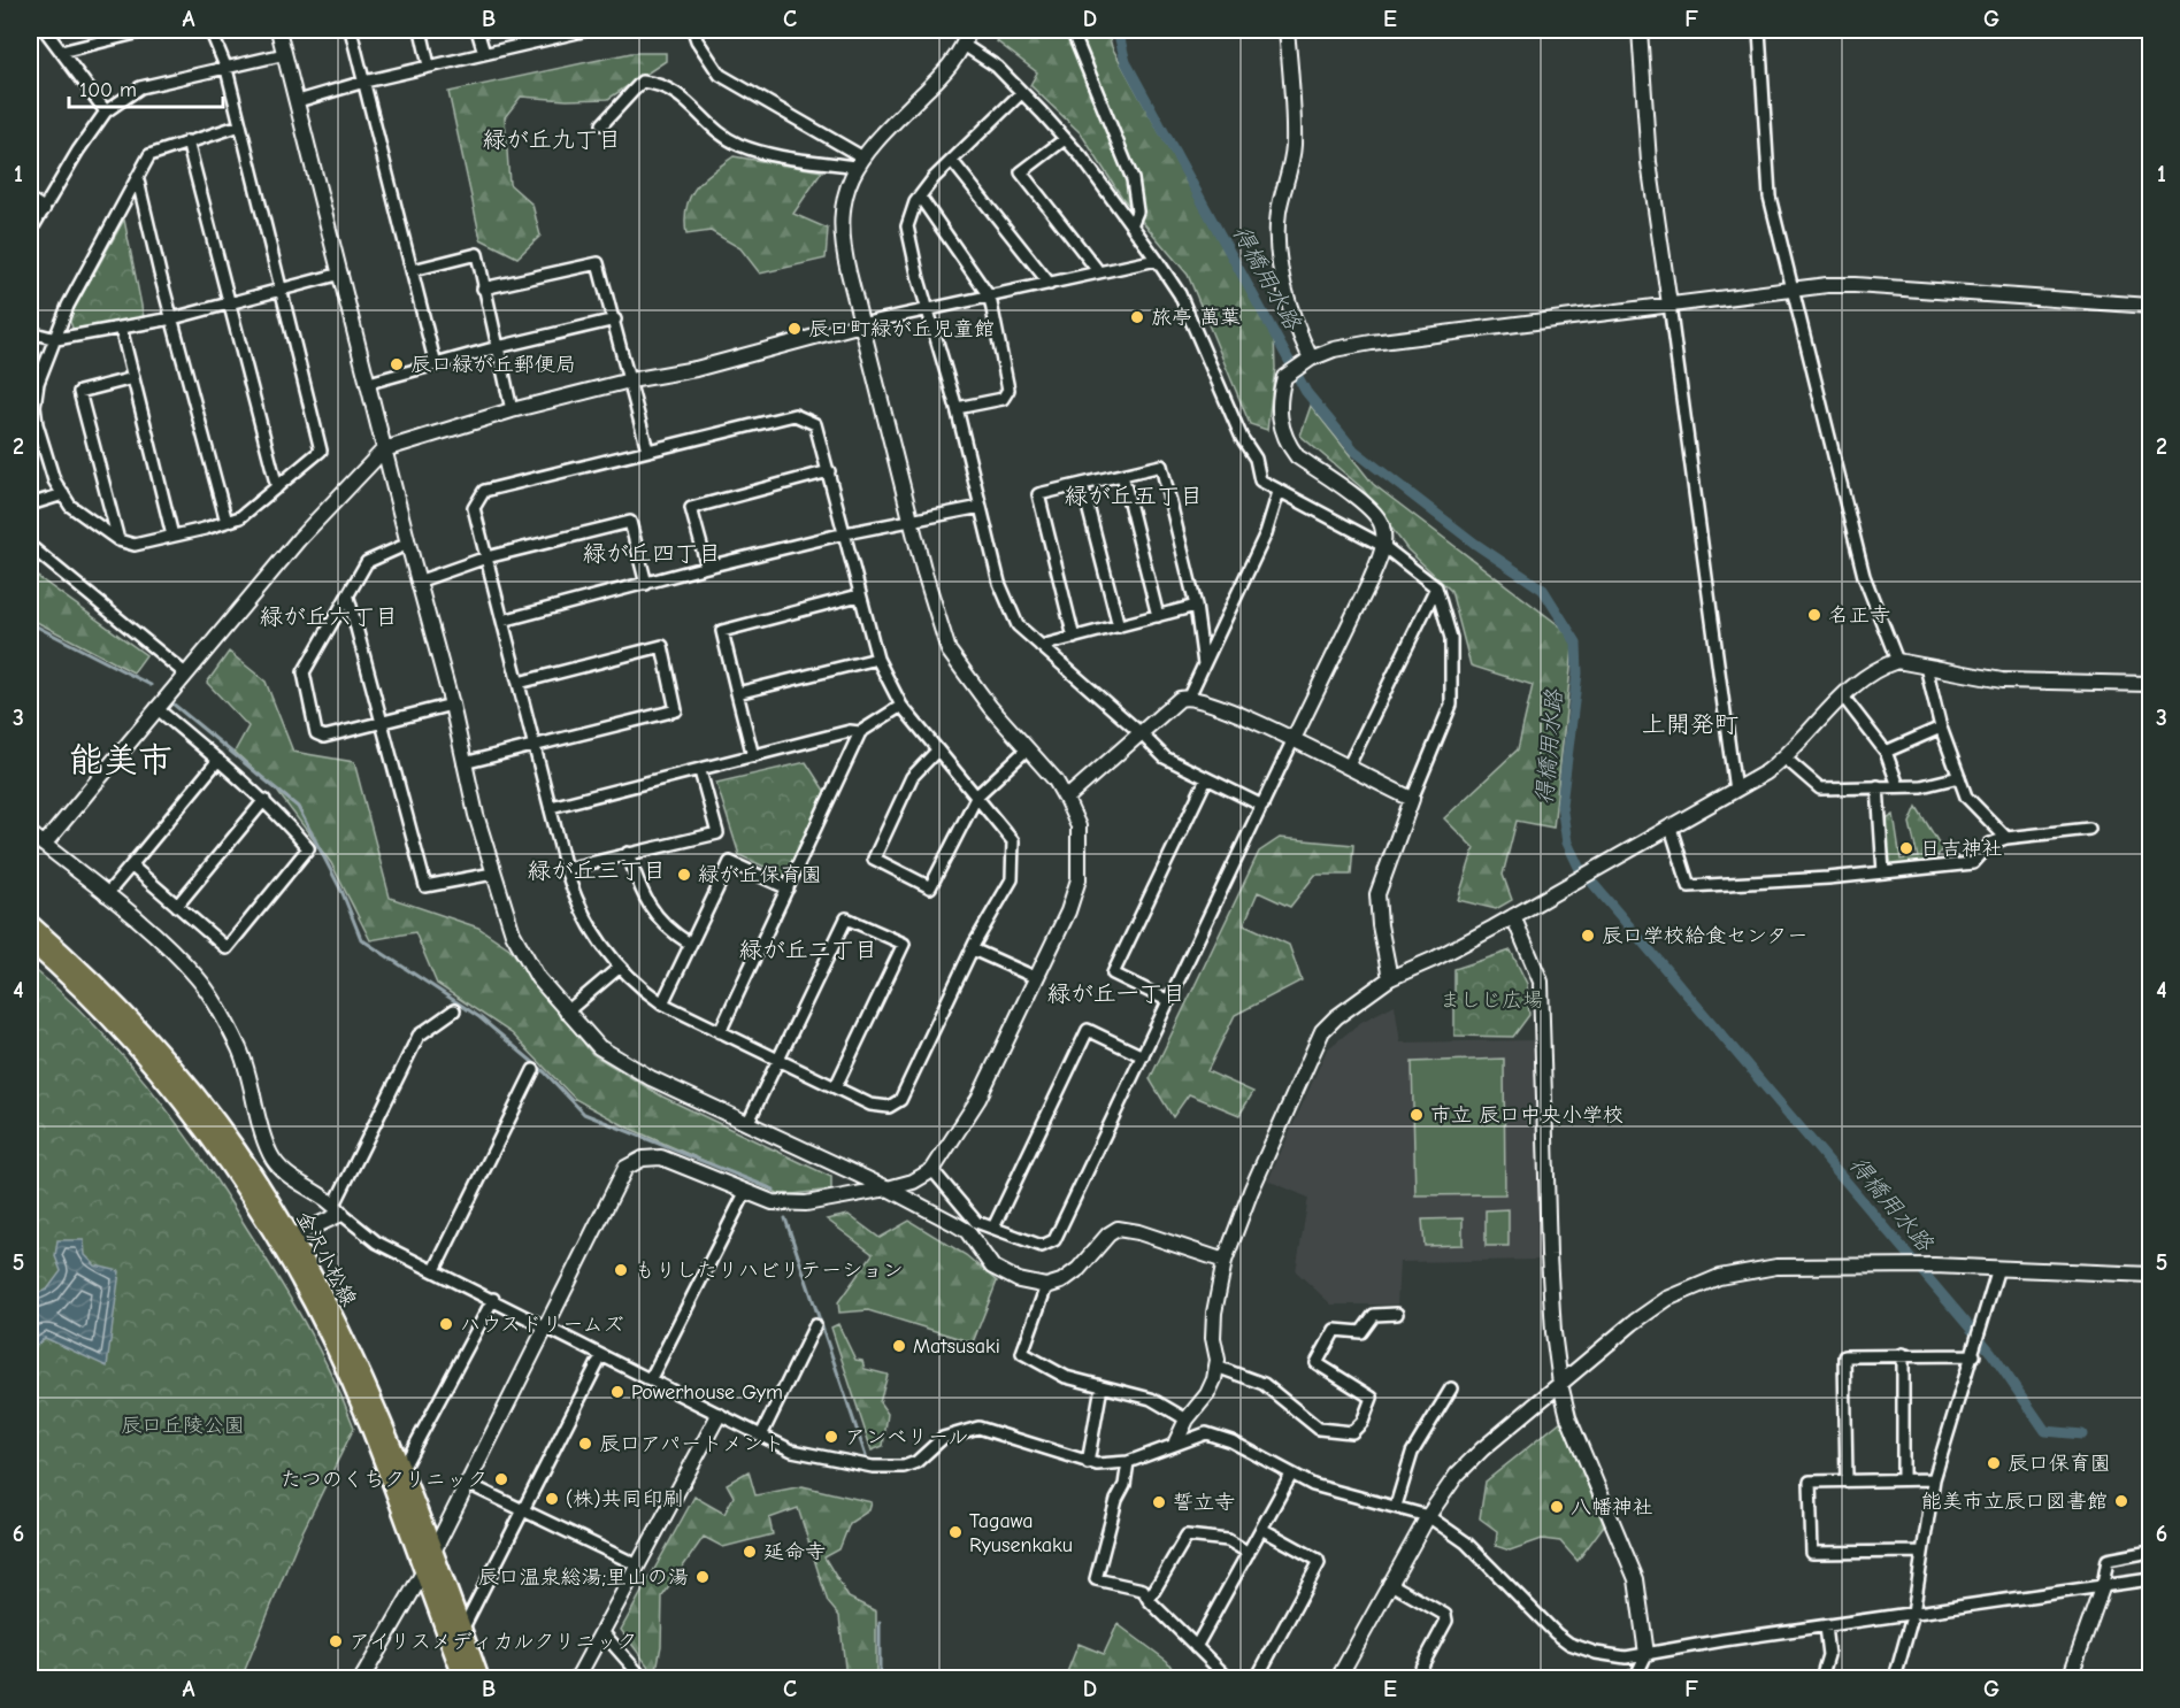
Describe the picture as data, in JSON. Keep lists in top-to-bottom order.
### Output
{
  "streets": {
    "main road": ["金沢小松線"]
  },
  "districts": [
    "緑が丘九丁目",
    "緑が丘五丁目",
    "緑が丘四丁目",
    "緑が丘六丁目",
    "上開発町",
    "能美市",
    "緑が丘三丁目",
    "緑が丘二丁目",
    "緑が丘一丁目"
  ],
  "water": ["得橋用水路"],
  "parks": ["ましじ広場", "辰口丘陵公園"],
  "places": [
    "旅亭 萬葉",
    "辰口町緑が丘児童館",
    "辰口緑が丘郵便局",
    "名正寺",
    "日吉神社",
    "緑が丘保育園",
    "辰口学校給食センター",
    "市立 辰口中央小学校",
    "もりしたリハビリテーション",
    "ハウスドリームズ",
    "Matsusaki",
    "Powerhouse Gym",
    "アンベリール",
    "辰口アパートメント",
    "辰口保育園",
    "たつのくちクリニック",
    "(株)共同印刷",
    "能美市立辰口図書館",
    "誓立寺",
    "八幡神社",
    "Tagawa Ryusenkaku",
    "延命寺",
    "辰口温泉総湯;里山の湯",
    "アイリスメディカルクリニック"
  ],
  "scale_bar": "100 m",
  "grid": {
    "columns": [
      "A",
      "B",
      "C",
      "D",
      "E",
      "F",
      "G"
    ],
    "rows": [
      "1",
      "2",
      "3",
      "4",
      "5",
      "6"
    ]
  }
}
